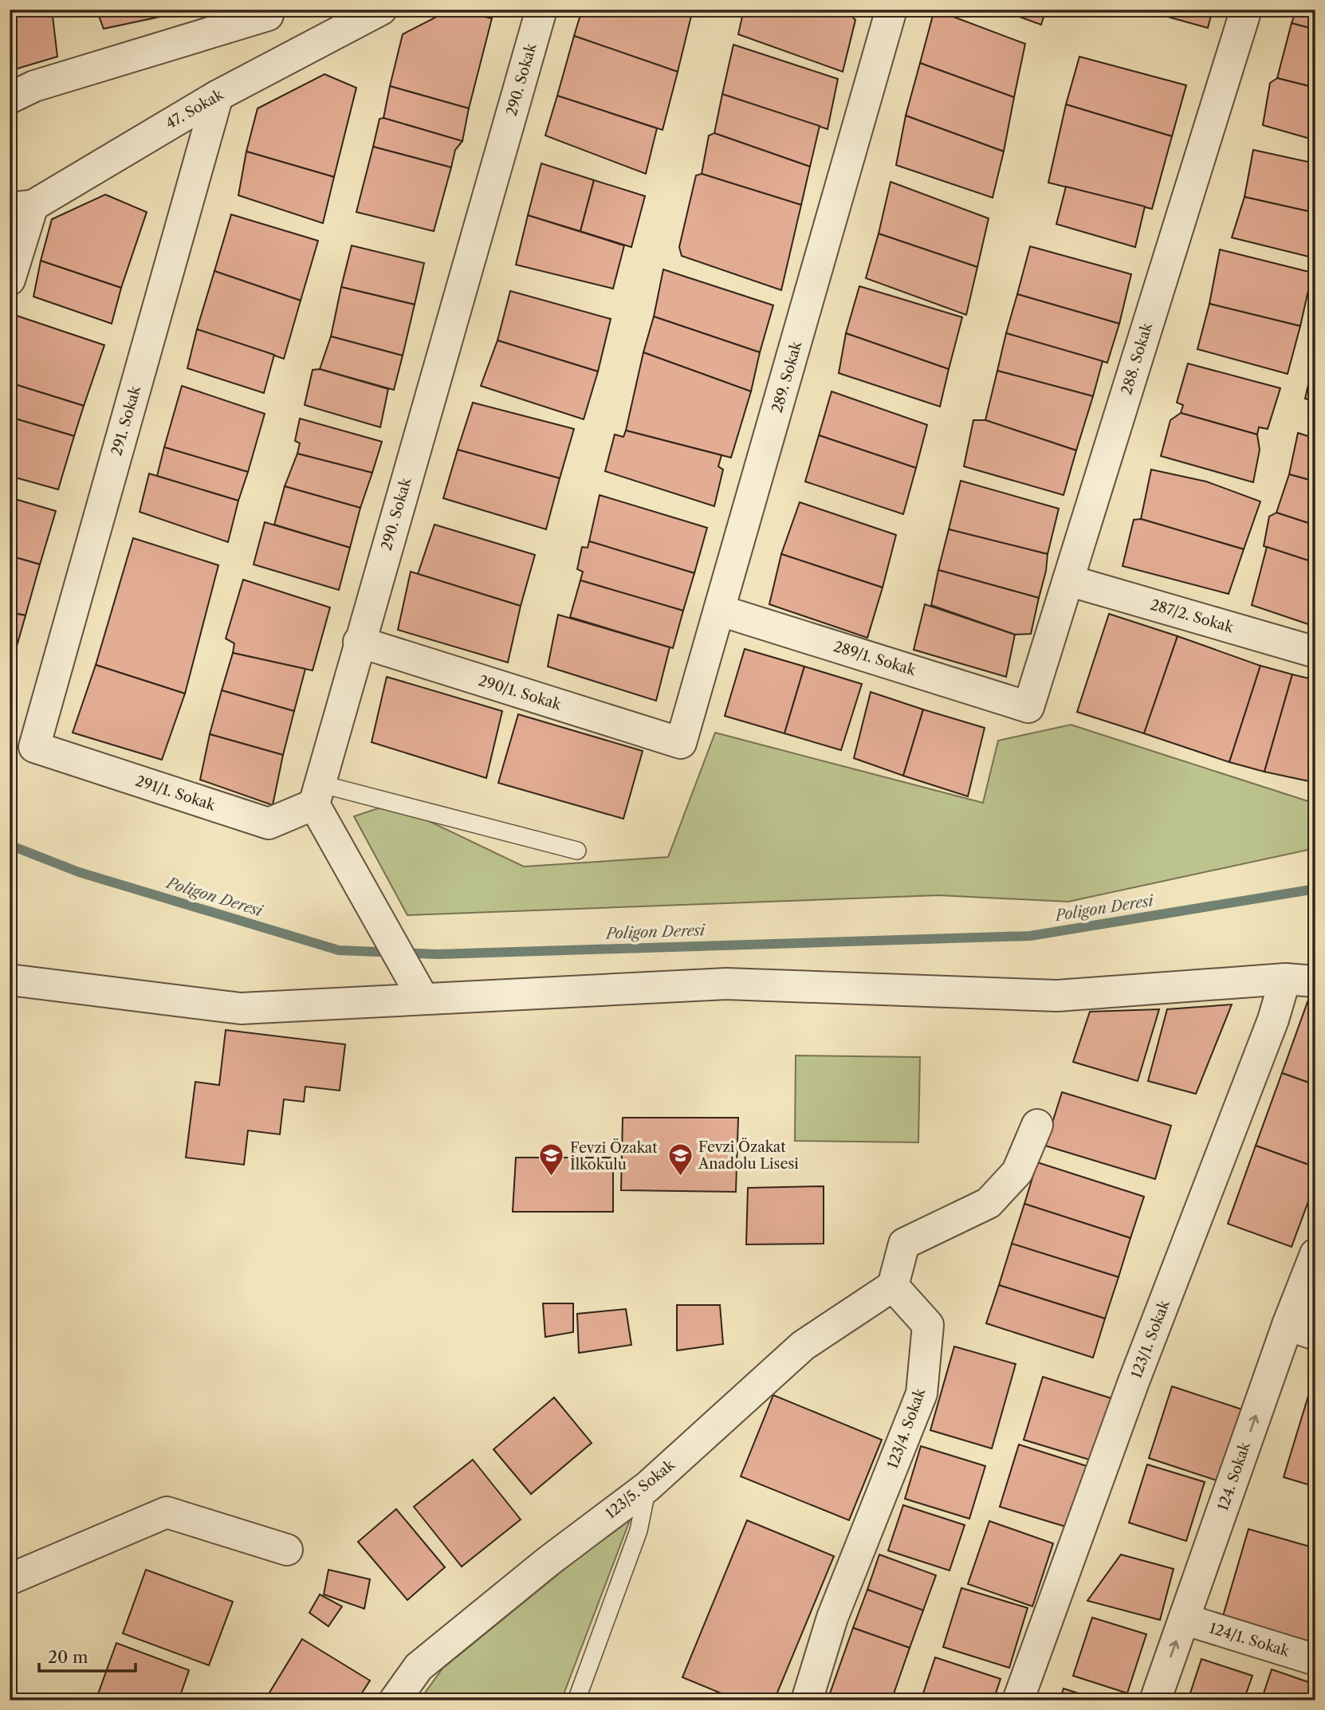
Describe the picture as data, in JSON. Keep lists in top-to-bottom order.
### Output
{
  "streets": {
    "street": [
      "290. Sokak",
      "47. Sokak",
      "288. Sokak",
      "289. Sokak",
      "291. Sokak",
      "287/2. Sokak",
      "289/1. Sokak",
      "290/1. Sokak",
      "291/1. Sokak",
      "123/1. Sokak",
      "123/4. Sokak",
      "124. Sokak",
      "123/5. Sokak",
      "124/1. Sokak"
    ]
  },
  "crossings": [
    ["290. Sokak", "290/1. Sokak"],
    ["290. Sokak", "291/1. Sokak"],
    ["47. Sokak", "291. Sokak"],
    ["288. Sokak", "287/2. Sokak"],
    ["288. Sokak", "289/1. Sokak"],
    ["289. Sokak", "289/1. Sokak"],
    ["289. Sokak", "290/1. Sokak"],
    ["291. Sokak", "291/1. Sokak"],
    ["123/4. Sokak", "123/5. Sokak"],
    ["124. Sokak", "124/1. Sokak"]
  ],
  "one_way": ["124. Sokak"],
  "water": ["Poligon Deresi"],
  "places": {
    "school or university": ["Fevzi Özakat Anadolu Lisesi", "Fevzi Özakat İlkokulu"]
  },
  "scale_bar": "20 m"
}
